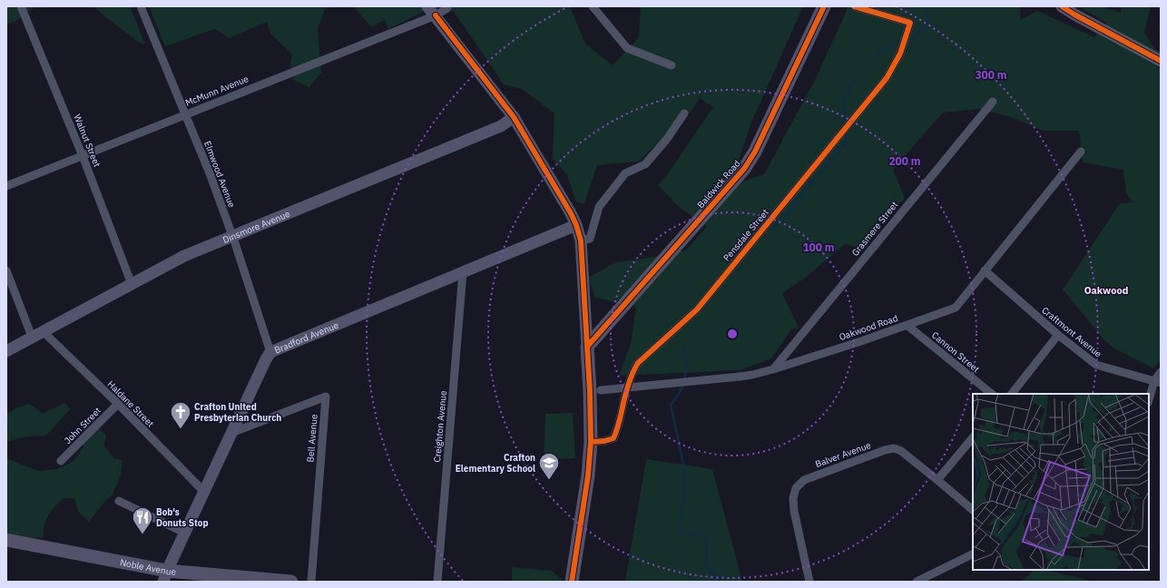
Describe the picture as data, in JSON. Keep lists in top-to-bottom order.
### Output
{
  "streets": {
    "main road": [
      "Baldwick Road",
      "Dinsmore Avenue",
      "Bradford Avenue",
      "Noble Avenue"
    ],
    "street": [
      "McMunn Avenue",
      "Walnut Street",
      "Elmwood Avenue",
      "Grasmere Street",
      "Pensdale Street",
      "Oakwood Road",
      "Craftmont Avenue",
      "Cannon Street",
      "Haldane Street",
      "John Street",
      "Creighton Avenue",
      "Bell Avenue",
      "Balver Avenue"
    ]
  },
  "crossings": [
    ["McMunn Avenue", "Walnut Street"],
    ["McMunn Avenue", "Elmwood Avenue"],
    ["Walnut Street", "Dinsmore Avenue"],
    ["Elmwood Avenue", "Dinsmore Avenue"],
    ["Elmwood Avenue", "Bradford Avenue"],
    ["Dinsmore Avenue", "Haldane Street"],
    ["Grasmere Street", "Oakwood Road"],
    ["Oakwood Road", "Craftmont Avenue"],
    ["Oakwood Road", "Cannon Street"],
    ["Bradford Avenue", "Haldane Street"],
    ["Bradford Avenue", "Creighton Avenue"],
    ["Bradford Avenue", "Bell Avenue"],
    ["Bradford Avenue", "Noble Avenue"],
    ["Haldane Street", "John Street"]
  ],
  "districts": ["Oakwood"],
  "places": {
    "church": ["Crafton United Presbyterian Church"],
    "school or university": ["Crafton Elementary School"],
    "restaurant": ["Bob's Donuts Stop"]
  },
  "rings": ["300 m", "200 m", "100 m"]
}
